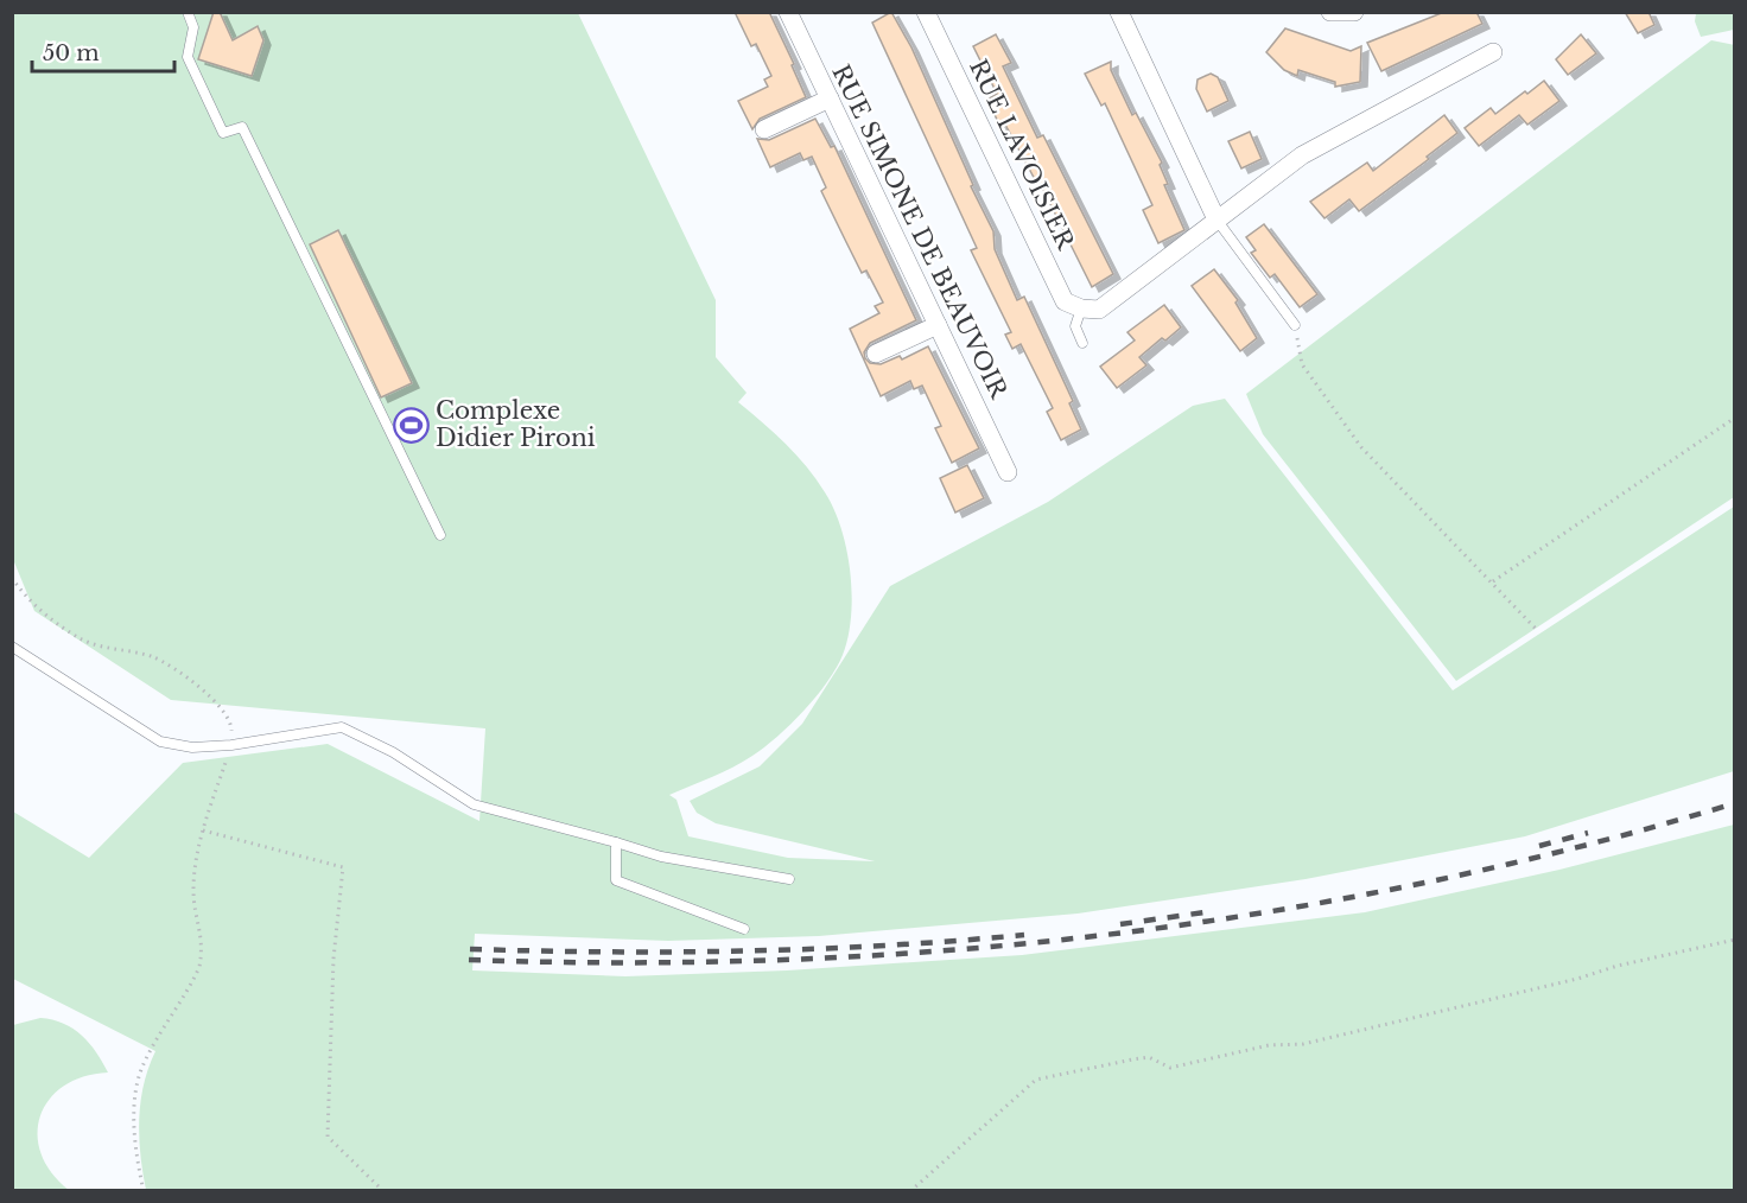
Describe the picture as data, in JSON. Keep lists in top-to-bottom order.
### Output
{
  "streets": {
    "street": ["RUE LAVOISIER", "RUE SIMONE DE BEAUVOIR"]
  },
  "places": {
    "sports": ["Complexe Didier Pironi"]
  },
  "scale_bar": "50 m"
}
